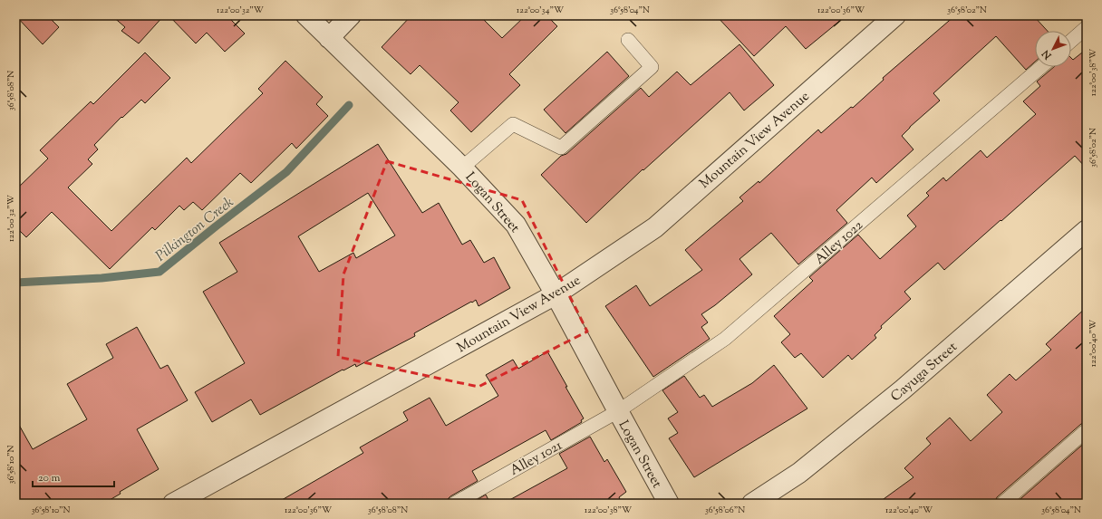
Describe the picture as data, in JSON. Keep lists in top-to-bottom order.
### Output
{
  "streets": {
    "street": ["Mountain View Avenue", "Logan Street", "Cayuga Street"],
    "lane": ["Alley 1022", "Alley 1021"]
  },
  "crossings": [
    ["Mountain View Avenue", "Logan Street"],
    ["Logan Street", "Alley 1022"],
    ["Logan Street", "Alley 1021"],
    ["Alley 1022", "Alley 1021"]
  ],
  "water": ["Pilkington Creek"],
  "scale_bar": "20 m",
  "north": "bottom left",
  "coordinates": [
    "122°00'32\"W",
    "122°00'34\"W",
    "36°58'04\"N",
    "122°00'36\"W",
    "36°58'02\"N",
    "122°00'38\"W",
    "36°58'08\"N",
    "122°00'40\"W",
    "36°58'10\"N",
    "36°58'06\"N"
  ]
}
